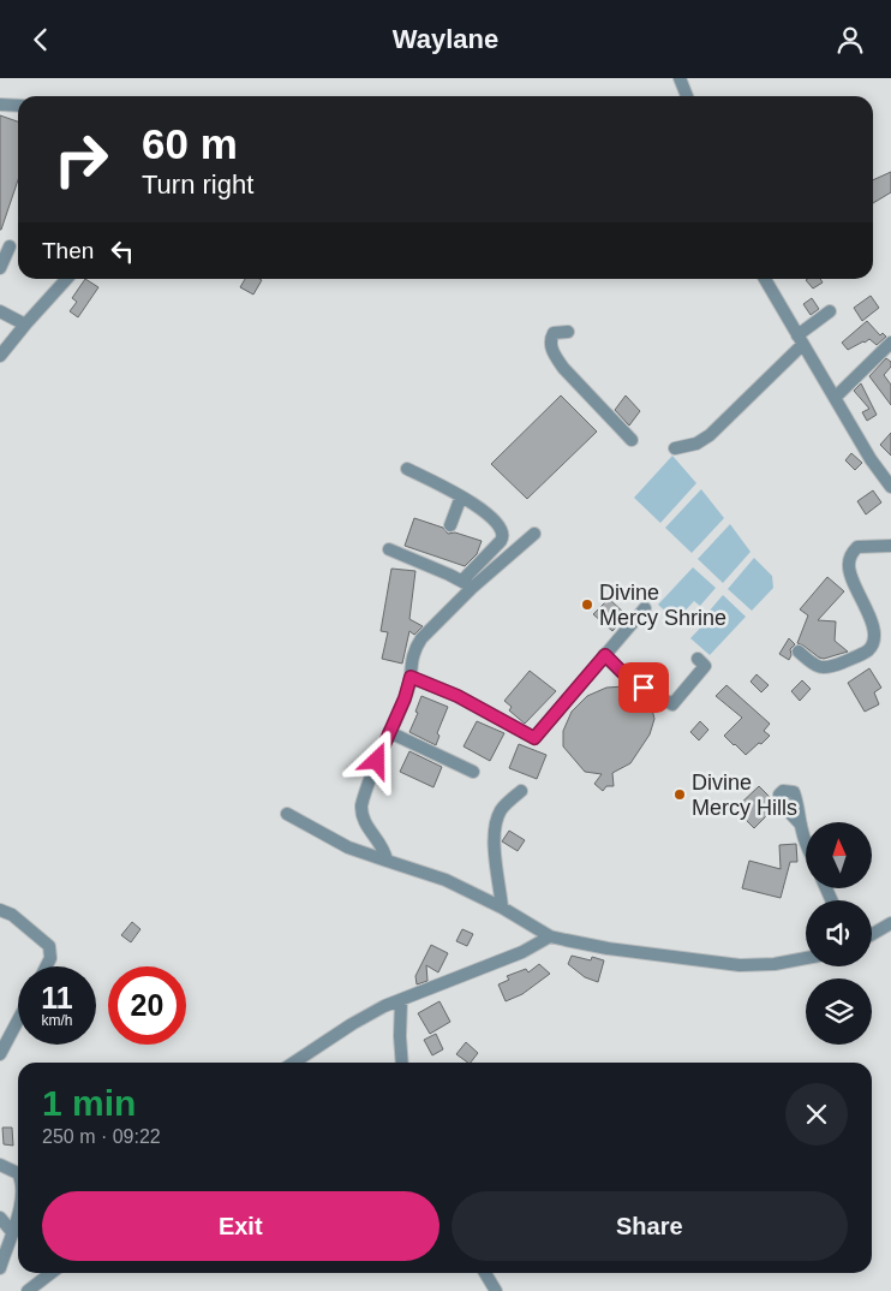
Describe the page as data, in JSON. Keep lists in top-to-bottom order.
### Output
{
  "places": ["Divine Mercy Shrine", "Divine Mercy Hills"],
  "north": "top",
  "page": {
    "header": "Waylane",
    "turn": ["60 m", "Turn right"],
    "then": "Then",
    "speed": "11 km/h",
    "limit": "20",
    "heading": ["1 min", "250 m · 09:22"],
    "buttons": ["Exit", "Share"]
  }
}
